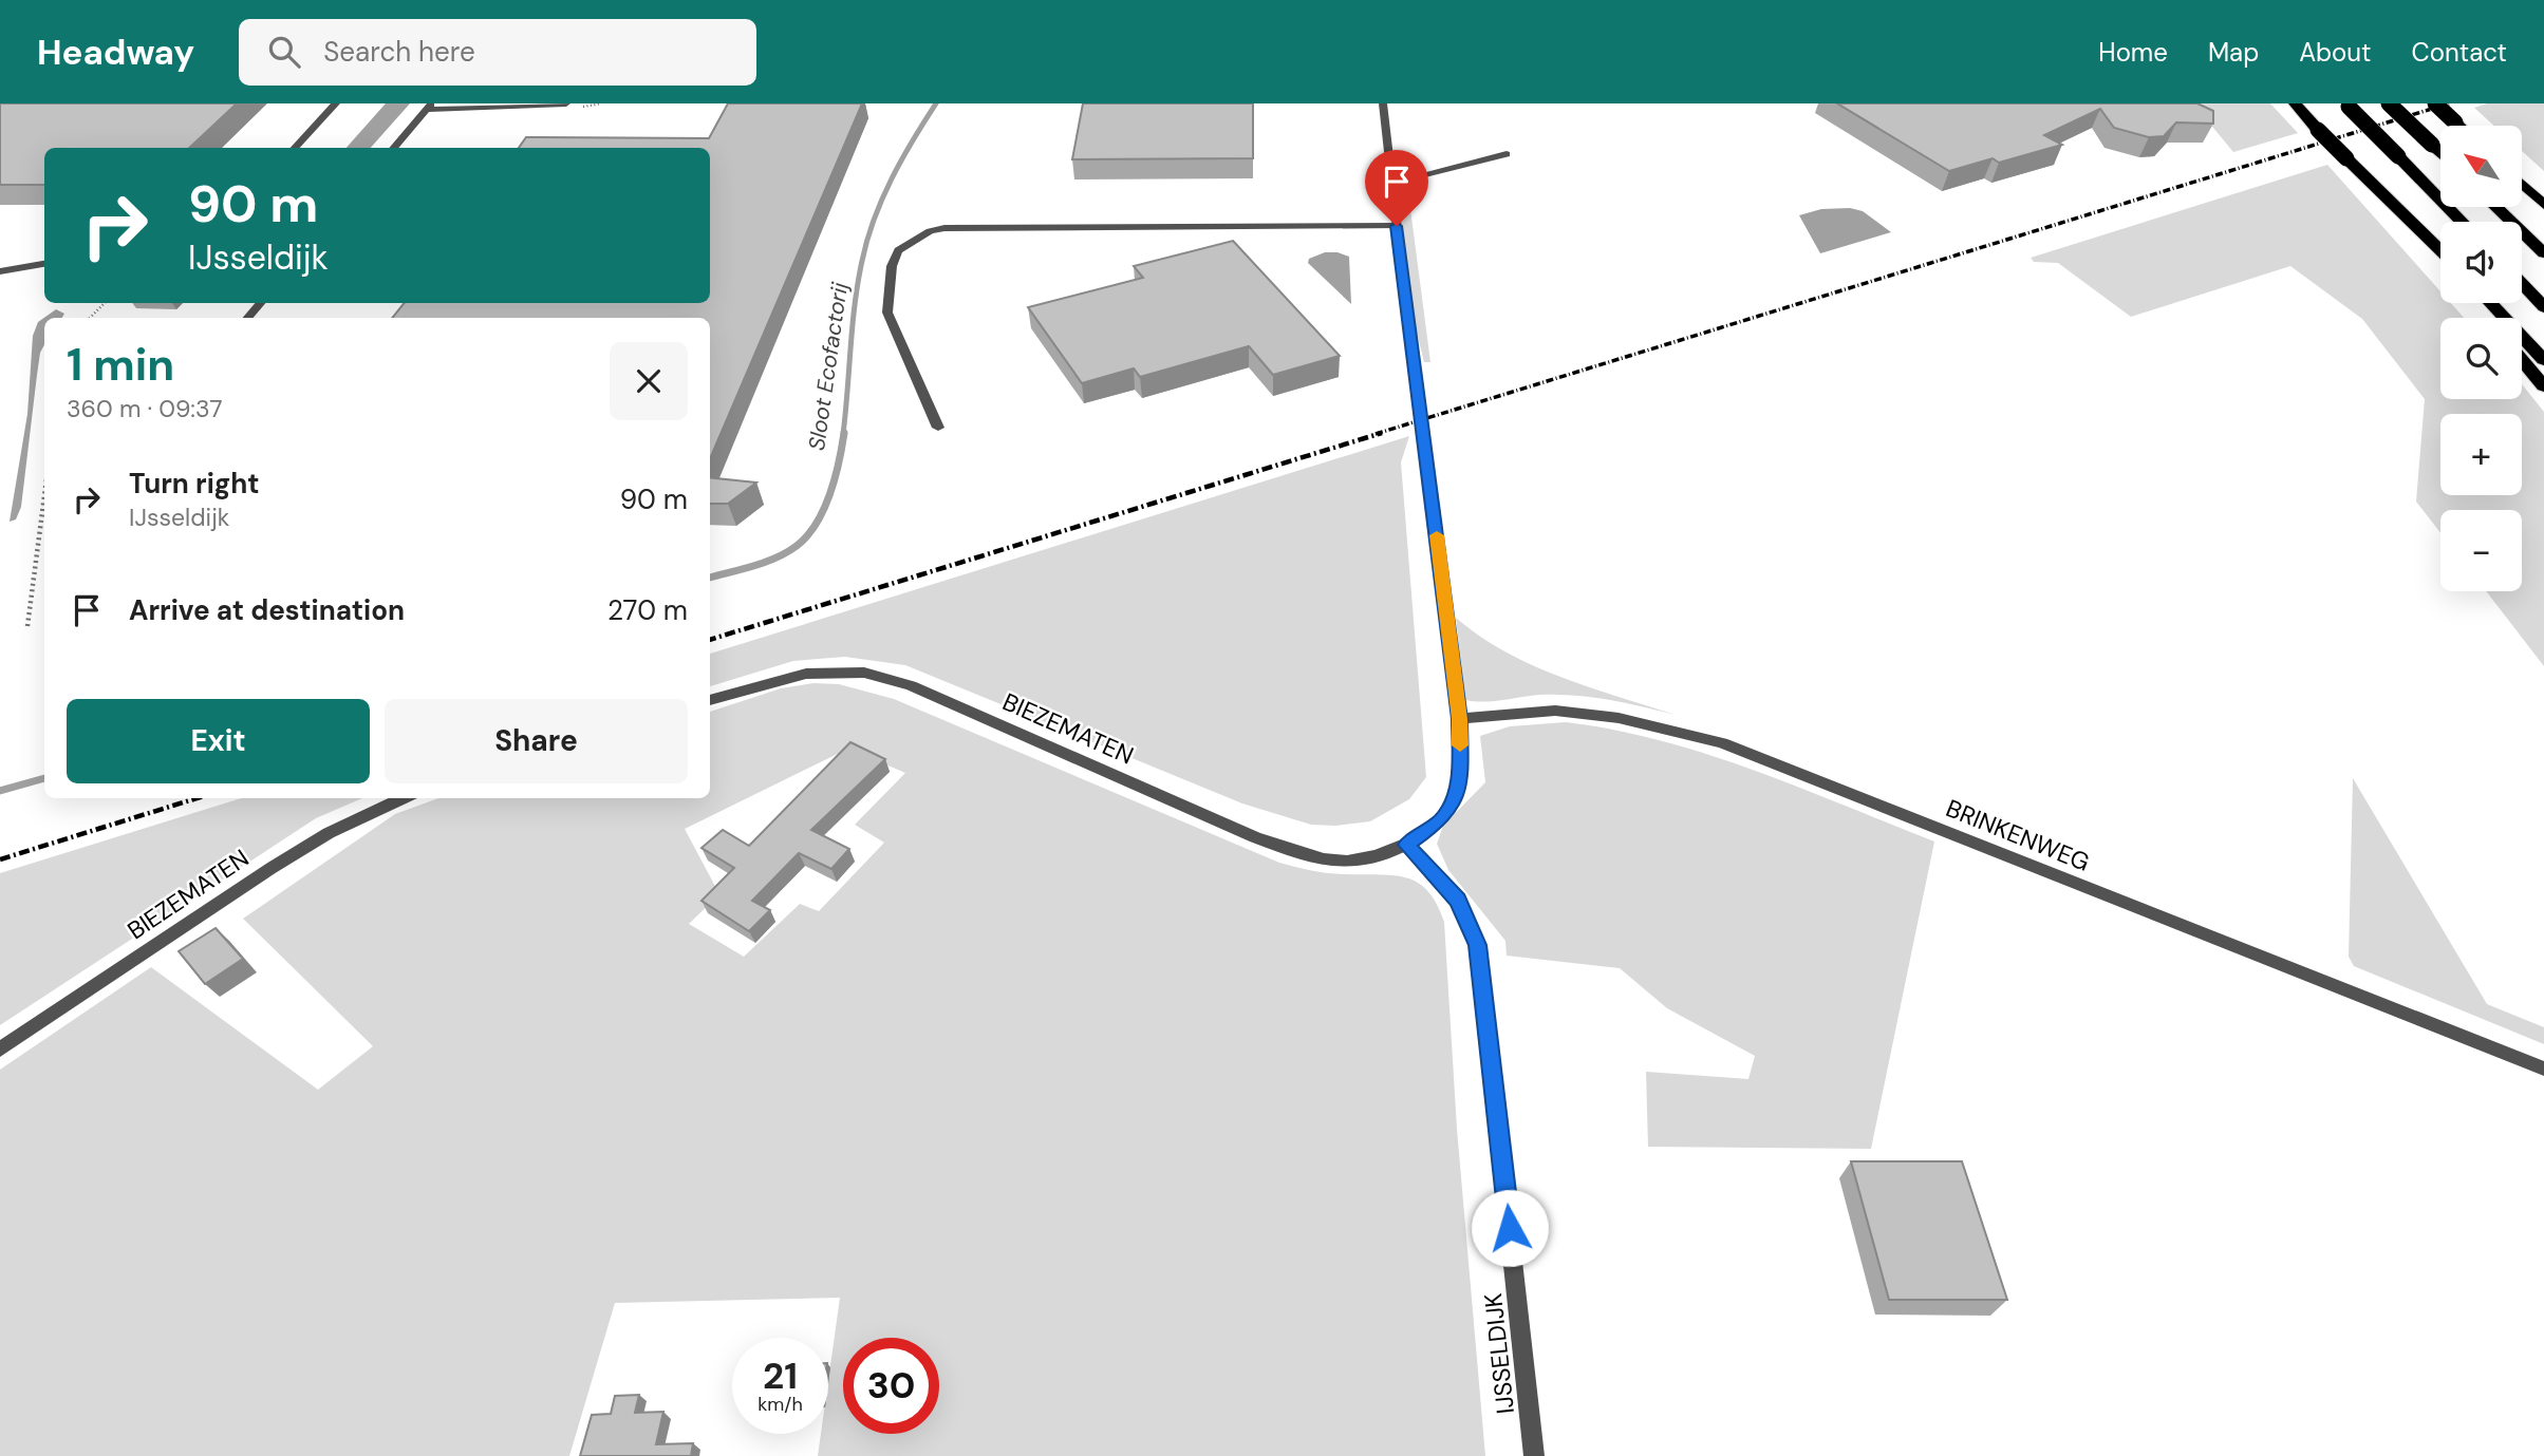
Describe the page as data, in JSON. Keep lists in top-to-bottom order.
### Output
{
  "streets": {
    "street": ["BIEZEMATEN", "BRINKENWEG", "IJSSELDIJK"]
  },
  "crossings": [
    ["BIEZEMATEN", "IJSSELDIJK"]
  ],
  "water": ["Sloot Ecofactorij"],
  "north": "top left",
  "page": {
    "header": "Headway",
    "search": "Search here",
    "nav": [
      "Home",
      "Map",
      "About",
      "Contact"
    ],
    "map_buttons": ["+", "−"],
    "turn": ["90 m", "IJsseldijk"],
    "heading": ["1 min", "360 m · 09:37"],
    "list": [
      {
        "name": "Turn right",
        "note": "IJsseldijk",
        "value": "90 m"
      },
      {
        "name": "Arrive at destination",
        "value": "270 m"
      }
    ],
    "buttons": ["Exit", "Share"],
    "speed": "21 km/h",
    "limit": "30"
  }
}
